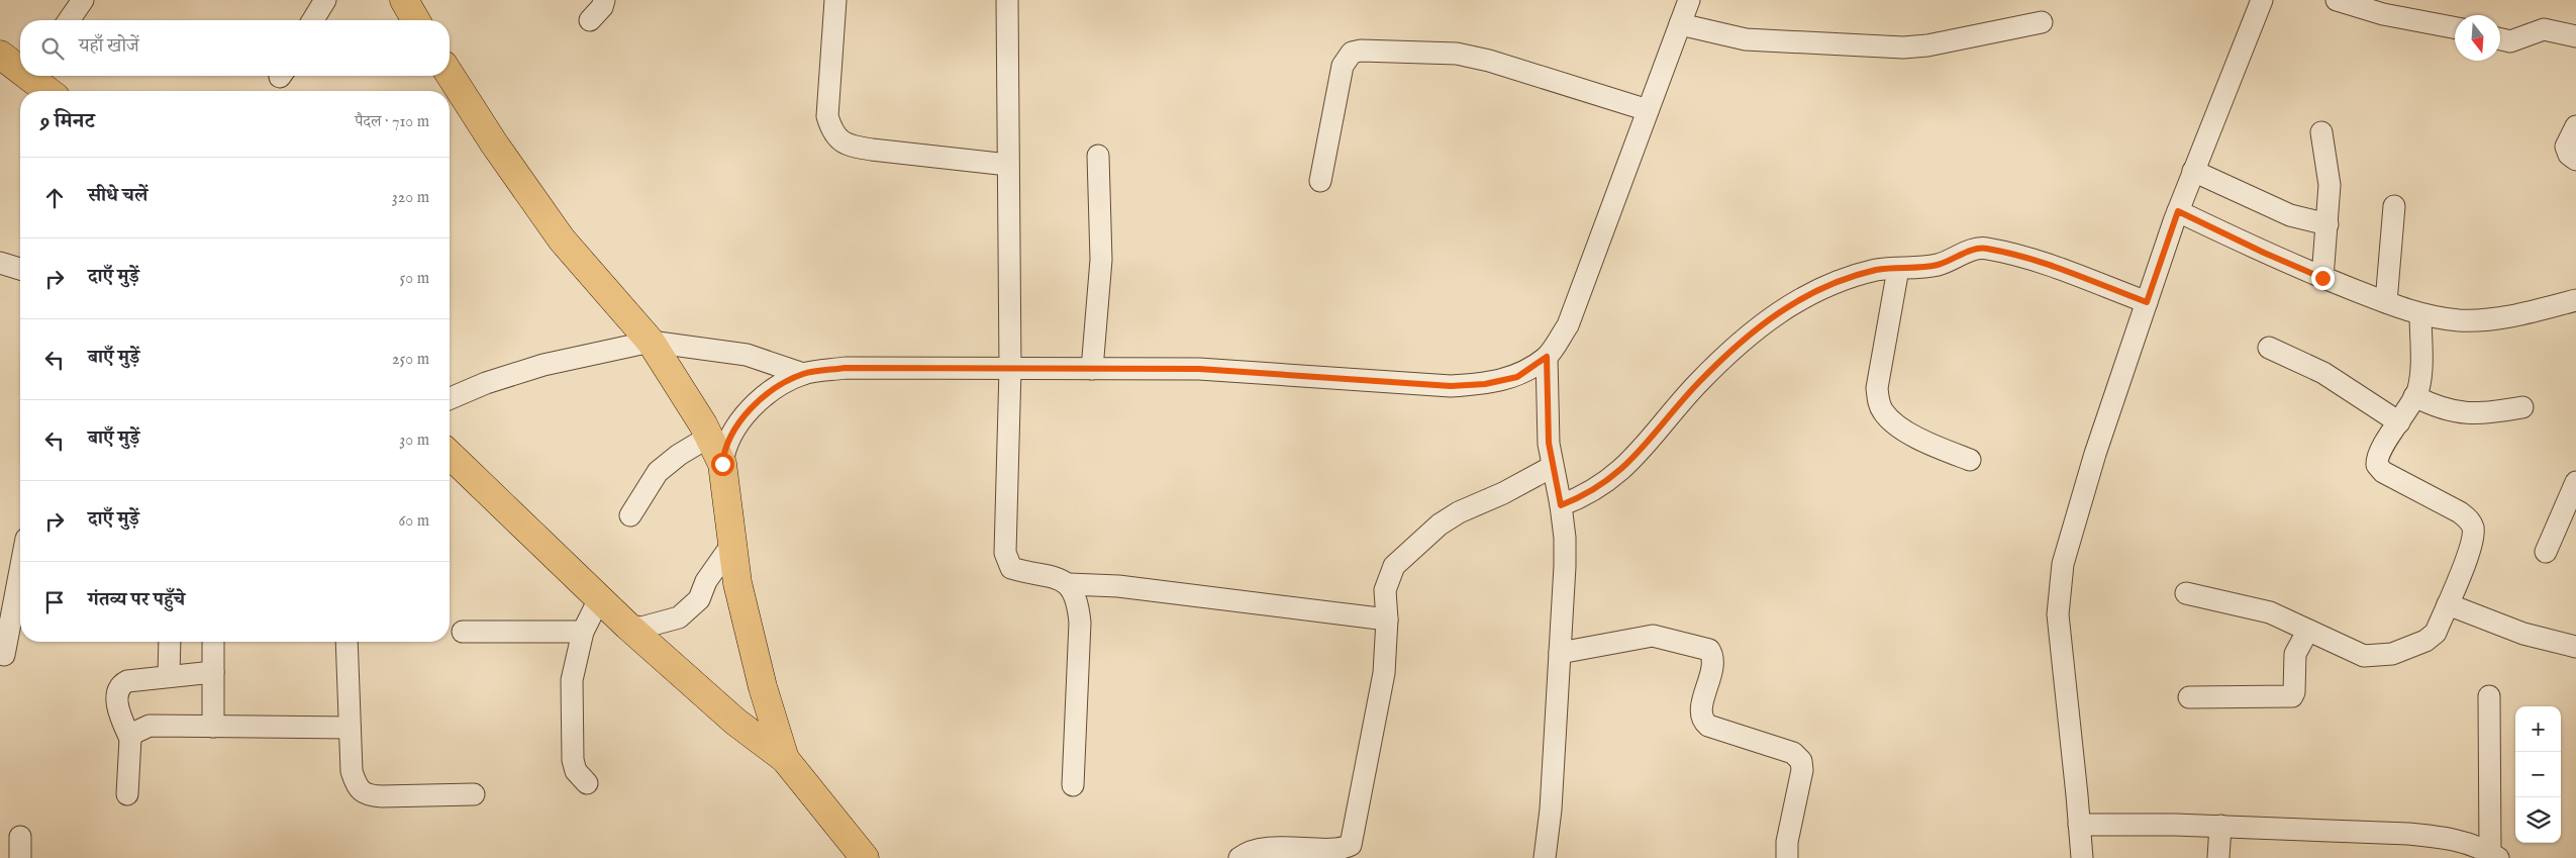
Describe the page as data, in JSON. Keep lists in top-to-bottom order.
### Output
{
  "north": "bottom",
  "page": {
    "search": "यहाँ खोजें",
    "heading": ["9 मिनट", "पैदल · 710 m"],
    "list": [
      ["सीधे चलें", "320 m"],
      ["दाएँ मुड़ें", "50 m"],
      ["बाएँ मुड़ें", "250 m"],
      ["बाएँ मुड़ें", "30 m"],
      ["दाएँ मुड़ें", "60 m"],
      "गंतव्य पर पहुँचे"
    ],
    "map_buttons": ["+", "−"]
  }
}
